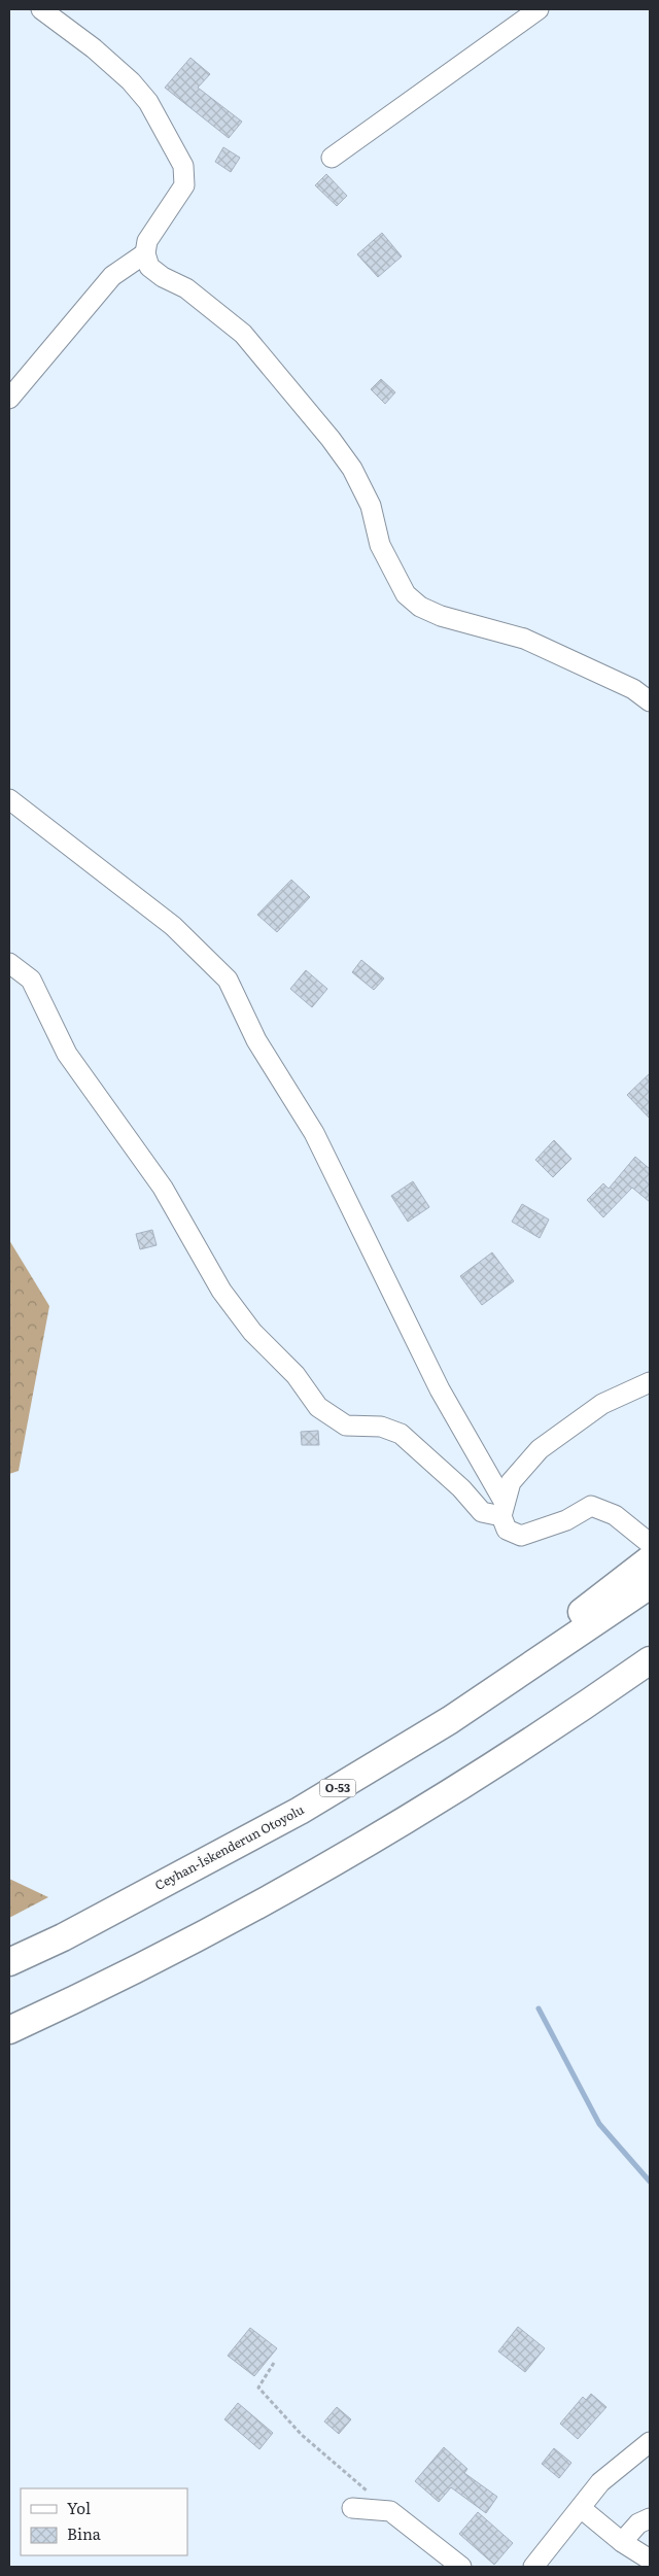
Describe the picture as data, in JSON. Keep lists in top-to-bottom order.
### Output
{
  "streets": {
    "highway": ["O-53", "Ceyhan-İskenderun Otoyolu"]
  },
  "legend": ["Yol", "Bina"]
}
